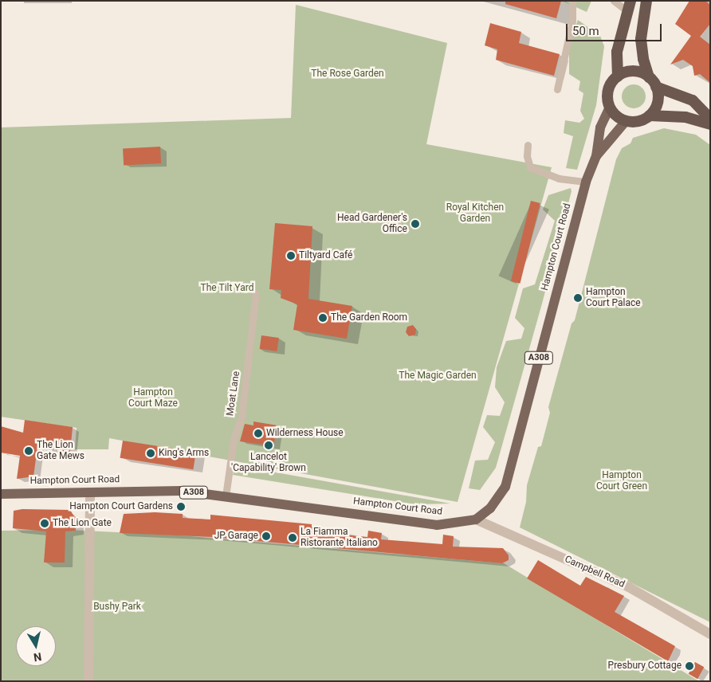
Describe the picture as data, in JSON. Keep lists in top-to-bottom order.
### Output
{
  "streets": {
    "main road": ["Hampton Court Road", "A308"],
    "street": ["Campbell Road"],
    "lane": ["Moat Lane"]
  },
  "crossings": [
    ["Hampton Court Road", "Moat Lane"],
    ["Hampton Court Road", "Campbell Road"]
  ],
  "parks": [
    "The Rose Garden",
    "Royal Kitchen Garden",
    "The Tilt Yard",
    "The Magic Garden",
    "Hampton Court Maze",
    "Hampton Court Green",
    "Bushy Park"
  ],
  "places": [
    "Head Gardener's Office",
    "Tiltyard Café",
    "Hampton Court Palace",
    "The Garden Room",
    "Wilderness House",
    "Lancelot 'Capability' Brown",
    "The Lion Gate Mews",
    "King's Arms",
    "Hampton Court Gardens",
    "The Lion Gate",
    "JP Garage",
    "La Fiamma Ristorante Italiano",
    "Presbury Cottage"
  ],
  "scale_bar": "50 m",
  "north": "bottom"
}
